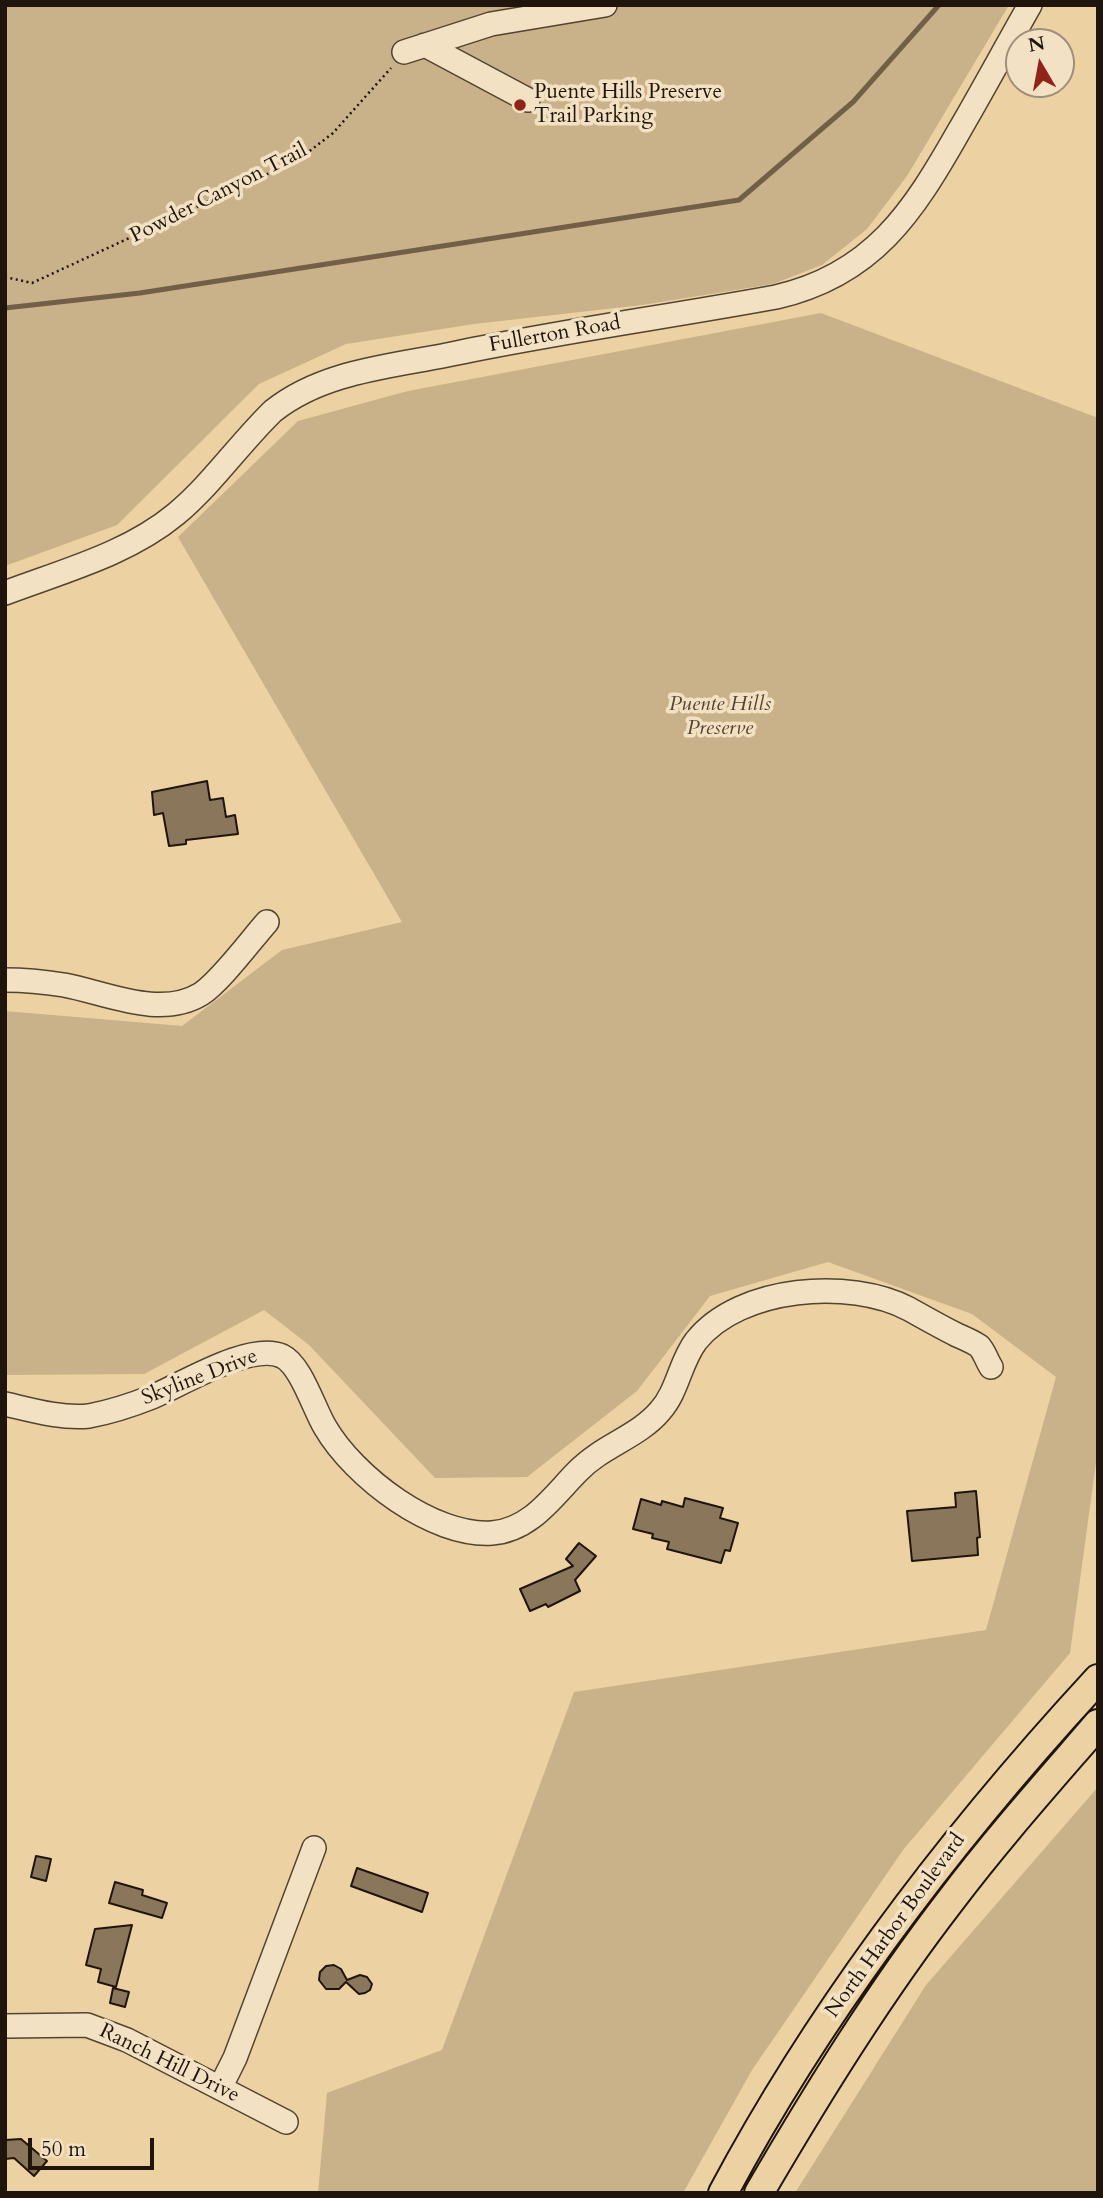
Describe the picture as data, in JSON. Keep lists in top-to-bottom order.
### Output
{
  "streets": {
    "main road": ["North Harbor Boulevard"],
    "street": ["Fullerton Road", "Skyline Drive", "Ranch Hill Drive"],
    "path": ["Powder Canyon Trail"]
  },
  "parks": ["Puente Hills Preserve"],
  "places": ["Puente Hills Preserve Trail Parking"],
  "scale_bar": "50 m",
  "north": "top"
}
